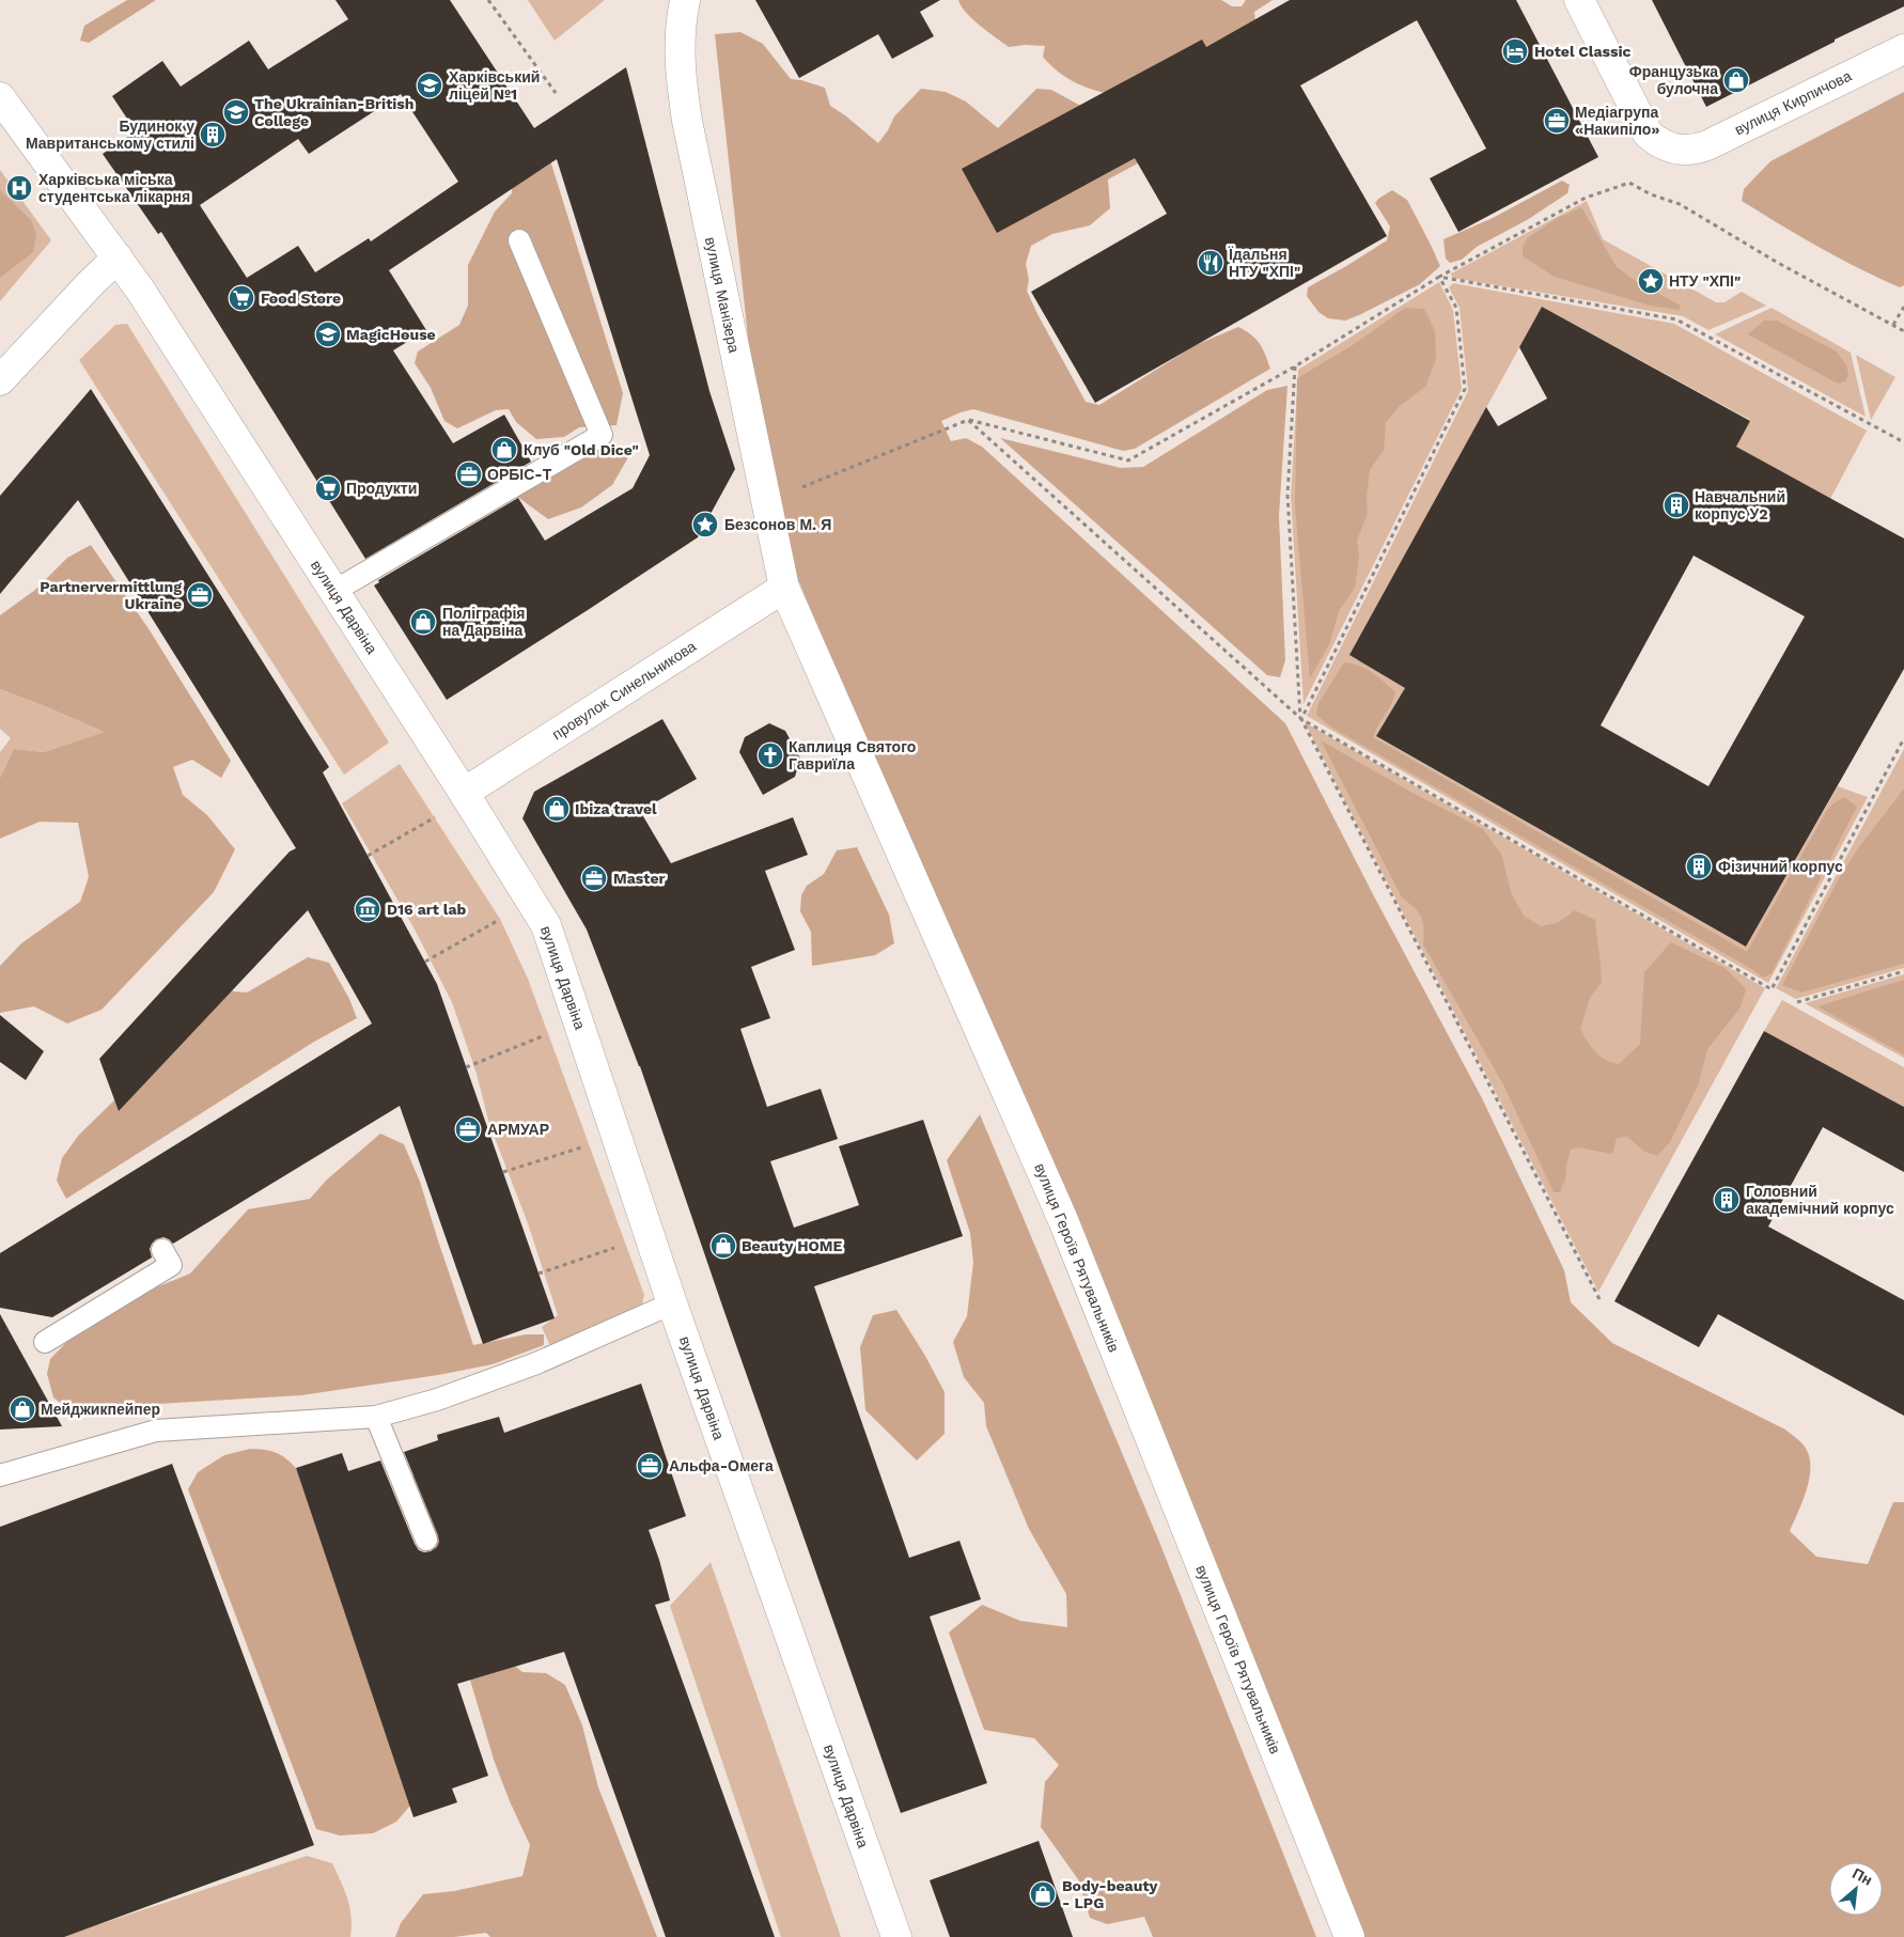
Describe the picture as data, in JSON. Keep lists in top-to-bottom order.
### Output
{
  "streets": {
    "street": [
      "вулиця Кирпичова",
      "вулиця Манізера",
      "вулиця Дарвіна",
      "провулок Синельникова",
      "вулиця Героїв Рятувальників"
    ]
  },
  "crossings": [
    ["вулиця Манізера", "провулок Синельникова"],
    ["вулиця Манізера", "вулиця Героїв Рятувальників"],
    ["вулиця Дарвіна", "провулок Синельникова"],
    ["провулок Синельникова", "вулиця Героїв Рятувальників"]
  ],
  "places": {
    "hotel": ["Hotel Classic"],
    "shop": [
      "Французька булочна",
      "Клуб \"Old Dice\"",
      "Поліграфія на Дарвіна",
      "Ibiza travel",
      "Beauty HOME",
      "Мейджикпейпер",
      "Body-beauty - LPG"
    ],
    "school or university": ["Харківський ліцей №1", "The Ukrainian-British College", "MagicHouse"],
    "office": [
      "Медіагрупа «Накипіло»",
      "ОРБІС-Т",
      "Partnervermittlung Ukraine",
      "Master",
      "АРМУАР",
      "Альфа-Омега"
    ],
    "building": [
      "Будинок у Мавританському стилі",
      "Навчальний корпус У2",
      "Фізичний корпус",
      "Головний академічний корпус"
    ],
    "hospital": ["Харківська міська студентська лікарня"],
    "restaurant": ["Їдальня НТУ \"ХПІ\""],
    "place": ["НТУ \"ХПІ\"", "Безсонов М. Я"],
    "supermarket": ["Food Store", "Продукти"],
    "church": ["Каплиця Святого Гавриїла"],
    "museum": ["D16 art lab"]
  },
  "north": "top right"
}
